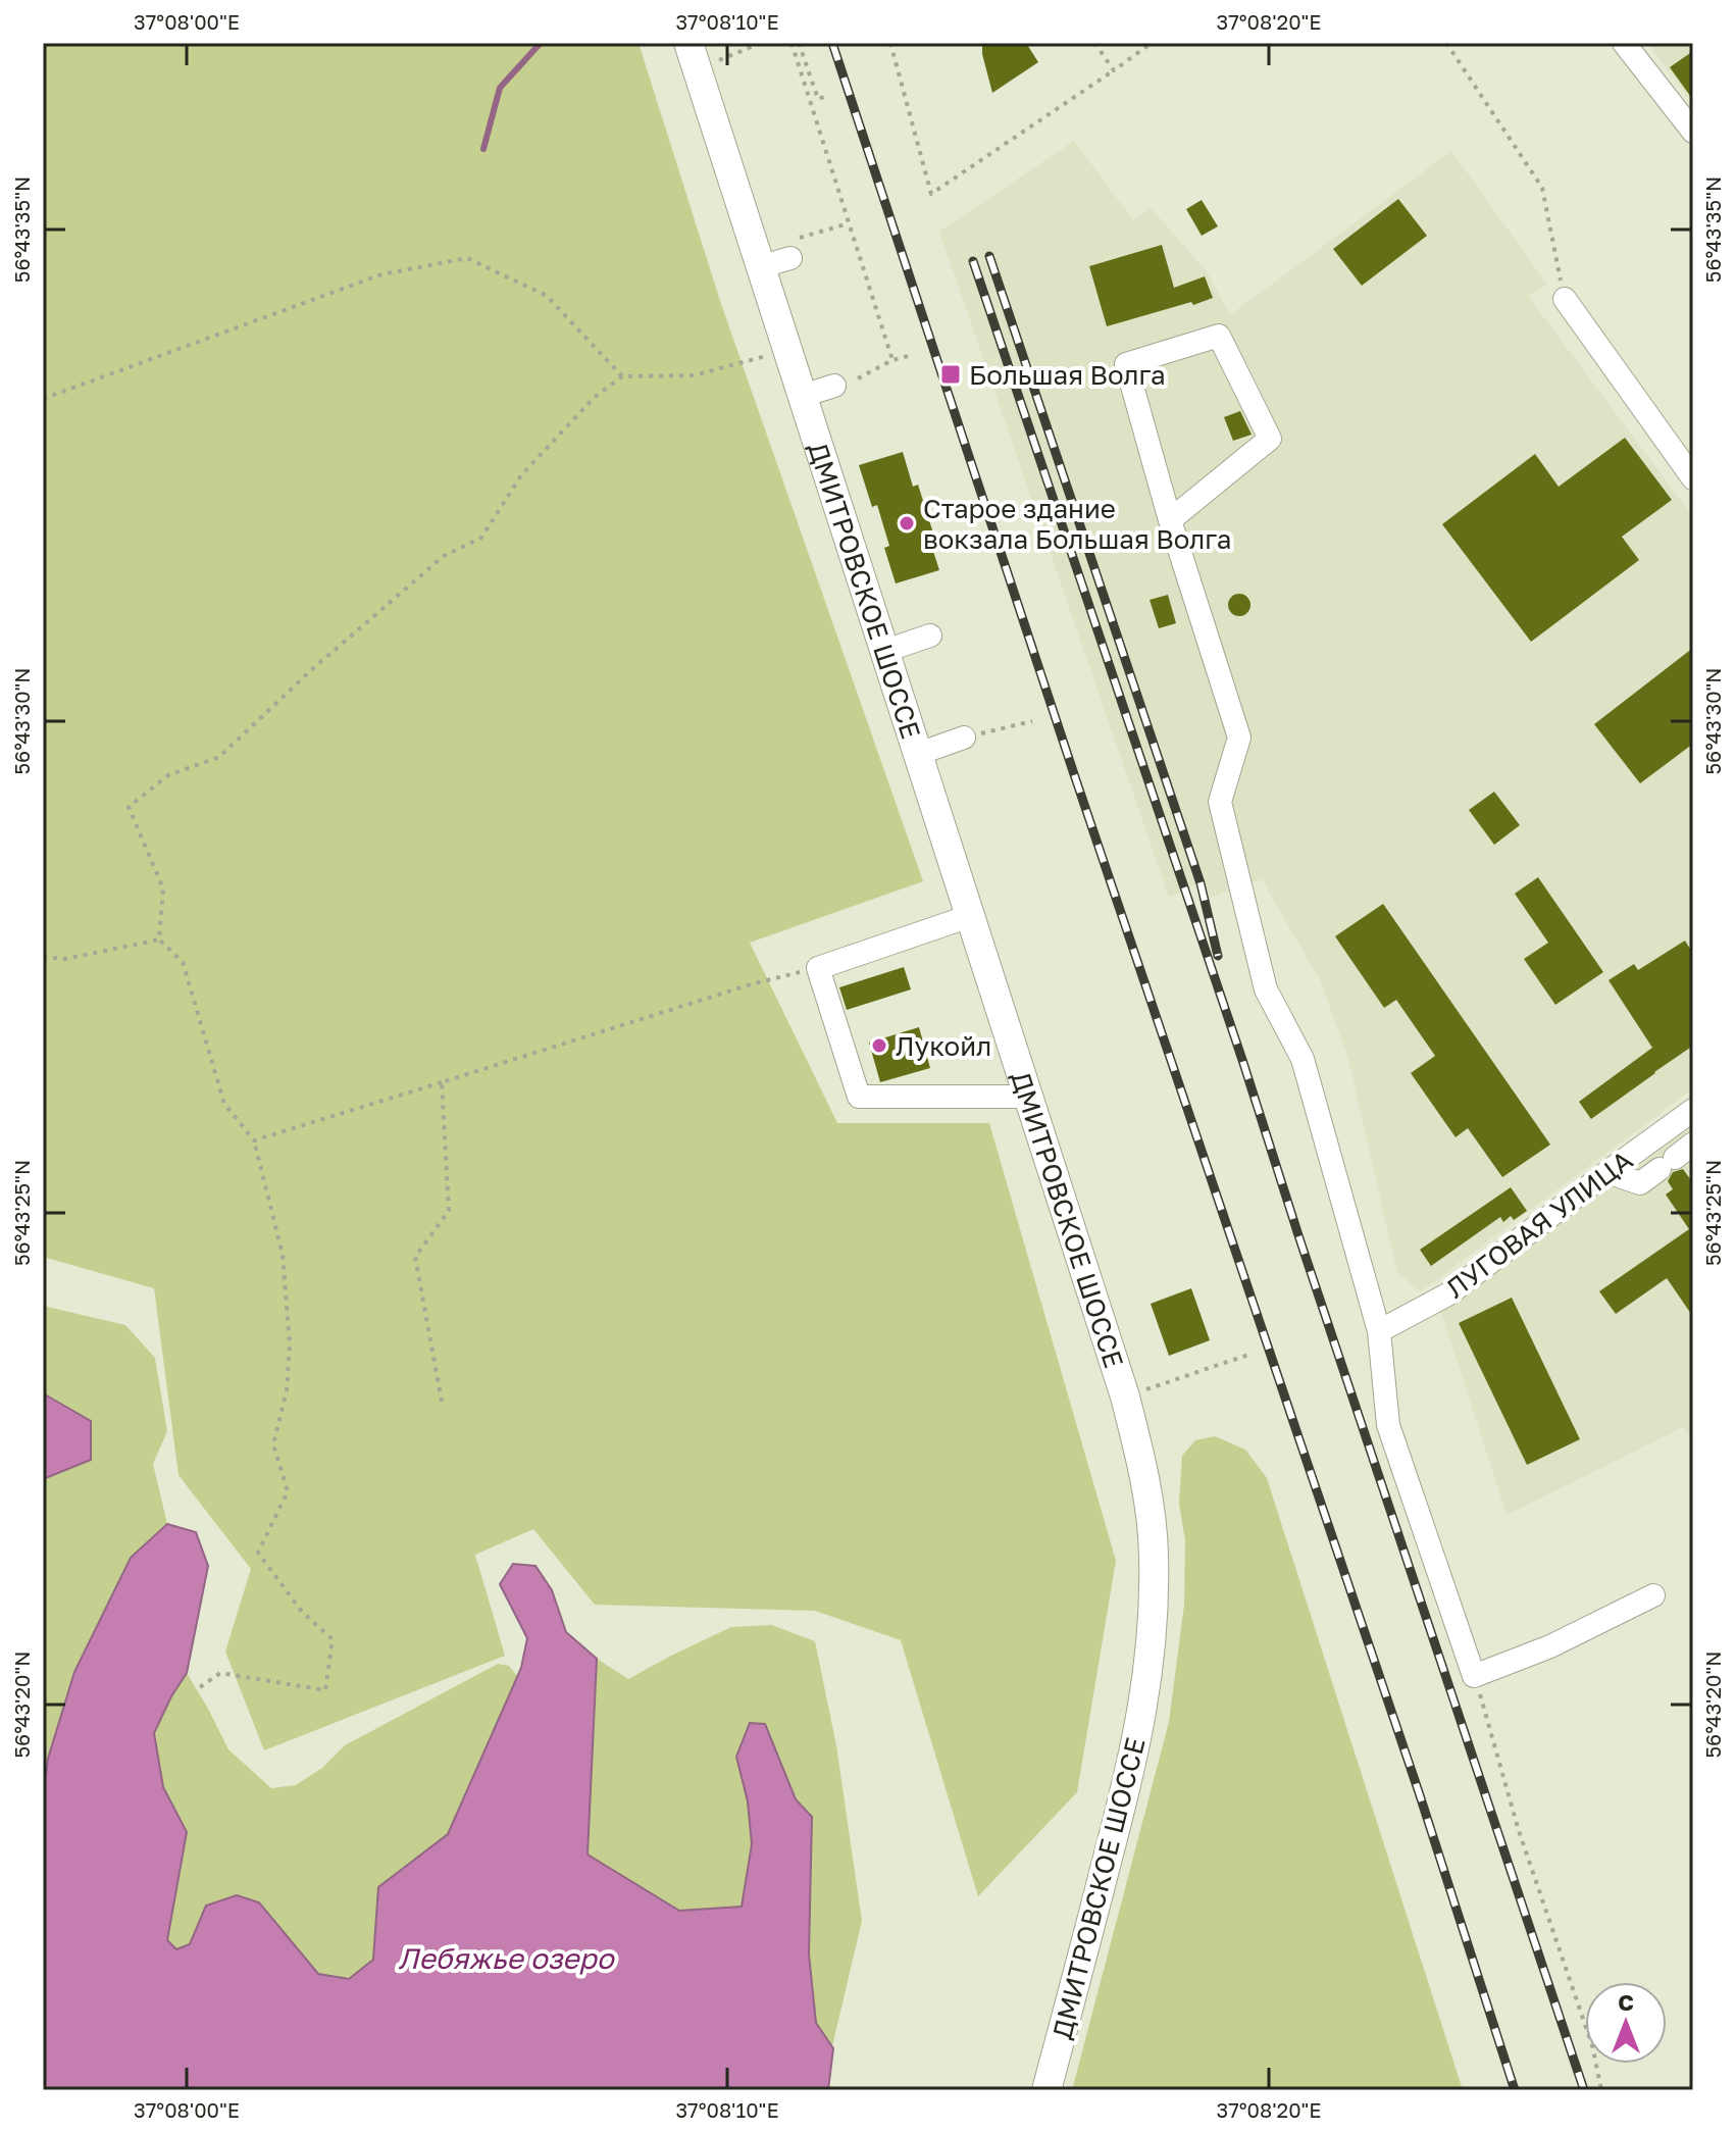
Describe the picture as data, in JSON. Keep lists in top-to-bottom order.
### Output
{
  "streets": {
    "main road": ["ДМИТРОВСКОЕ ШОССЕ"],
    "street": ["ЛУГОВАЯ УЛИЦА"]
  },
  "water": ["Лебяжье озеро"],
  "places": {
    "transit": ["Большая Волга"],
    "other": ["Старое здание вокзала Большая Волга", "Лукойл"]
  },
  "north": "top",
  "coordinates": [
    "37°08'00\"E",
    "37°08'10\"E",
    "37°08'20\"E",
    "56°43'35\"N",
    "56°43'30\"N",
    "56°43'25\"N",
    "56°43'20\"N"
  ]
}
